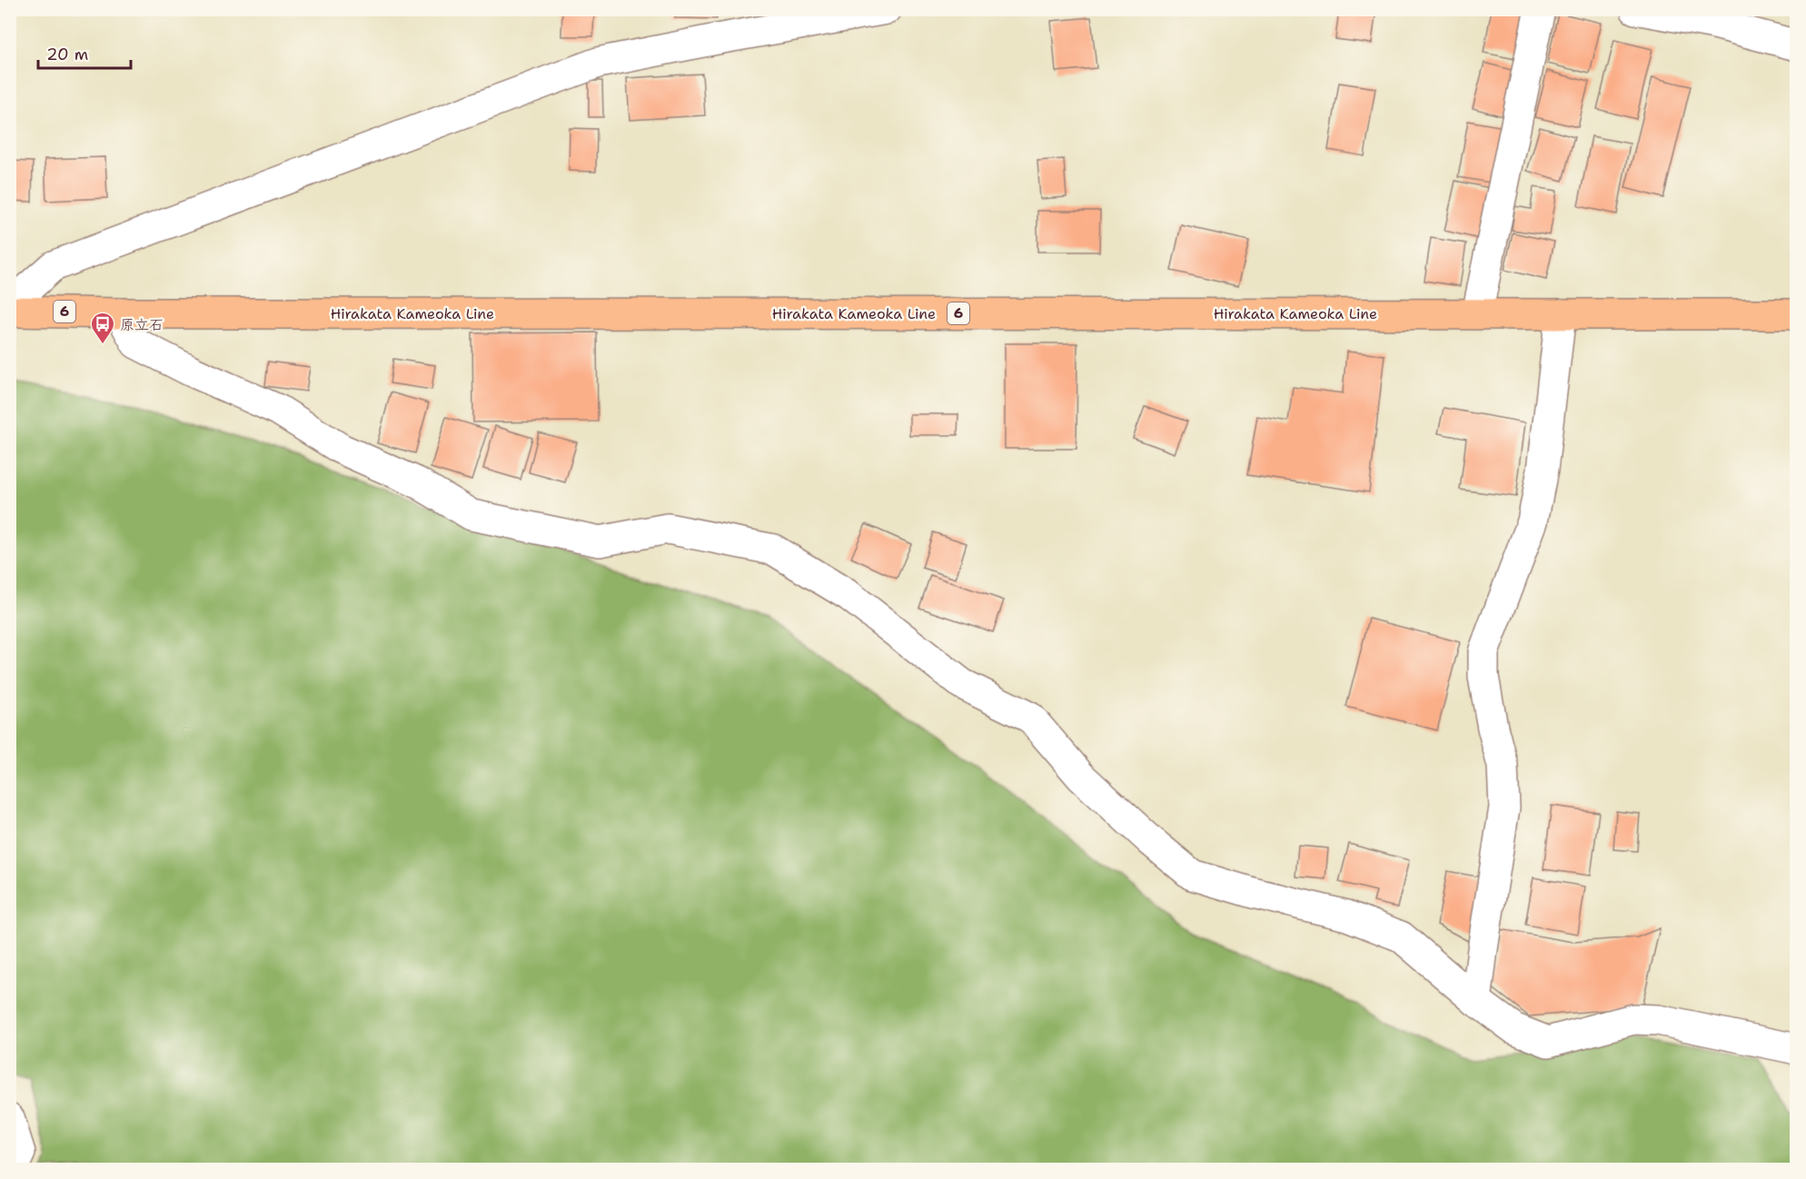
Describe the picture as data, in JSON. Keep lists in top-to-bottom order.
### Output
{
  "streets": {
    "main road": ["6", "Hirakata Kameoka Line"]
  },
  "places": {
    "bus stop": ["原立石"]
  },
  "scale_bar": "20 m"
}
